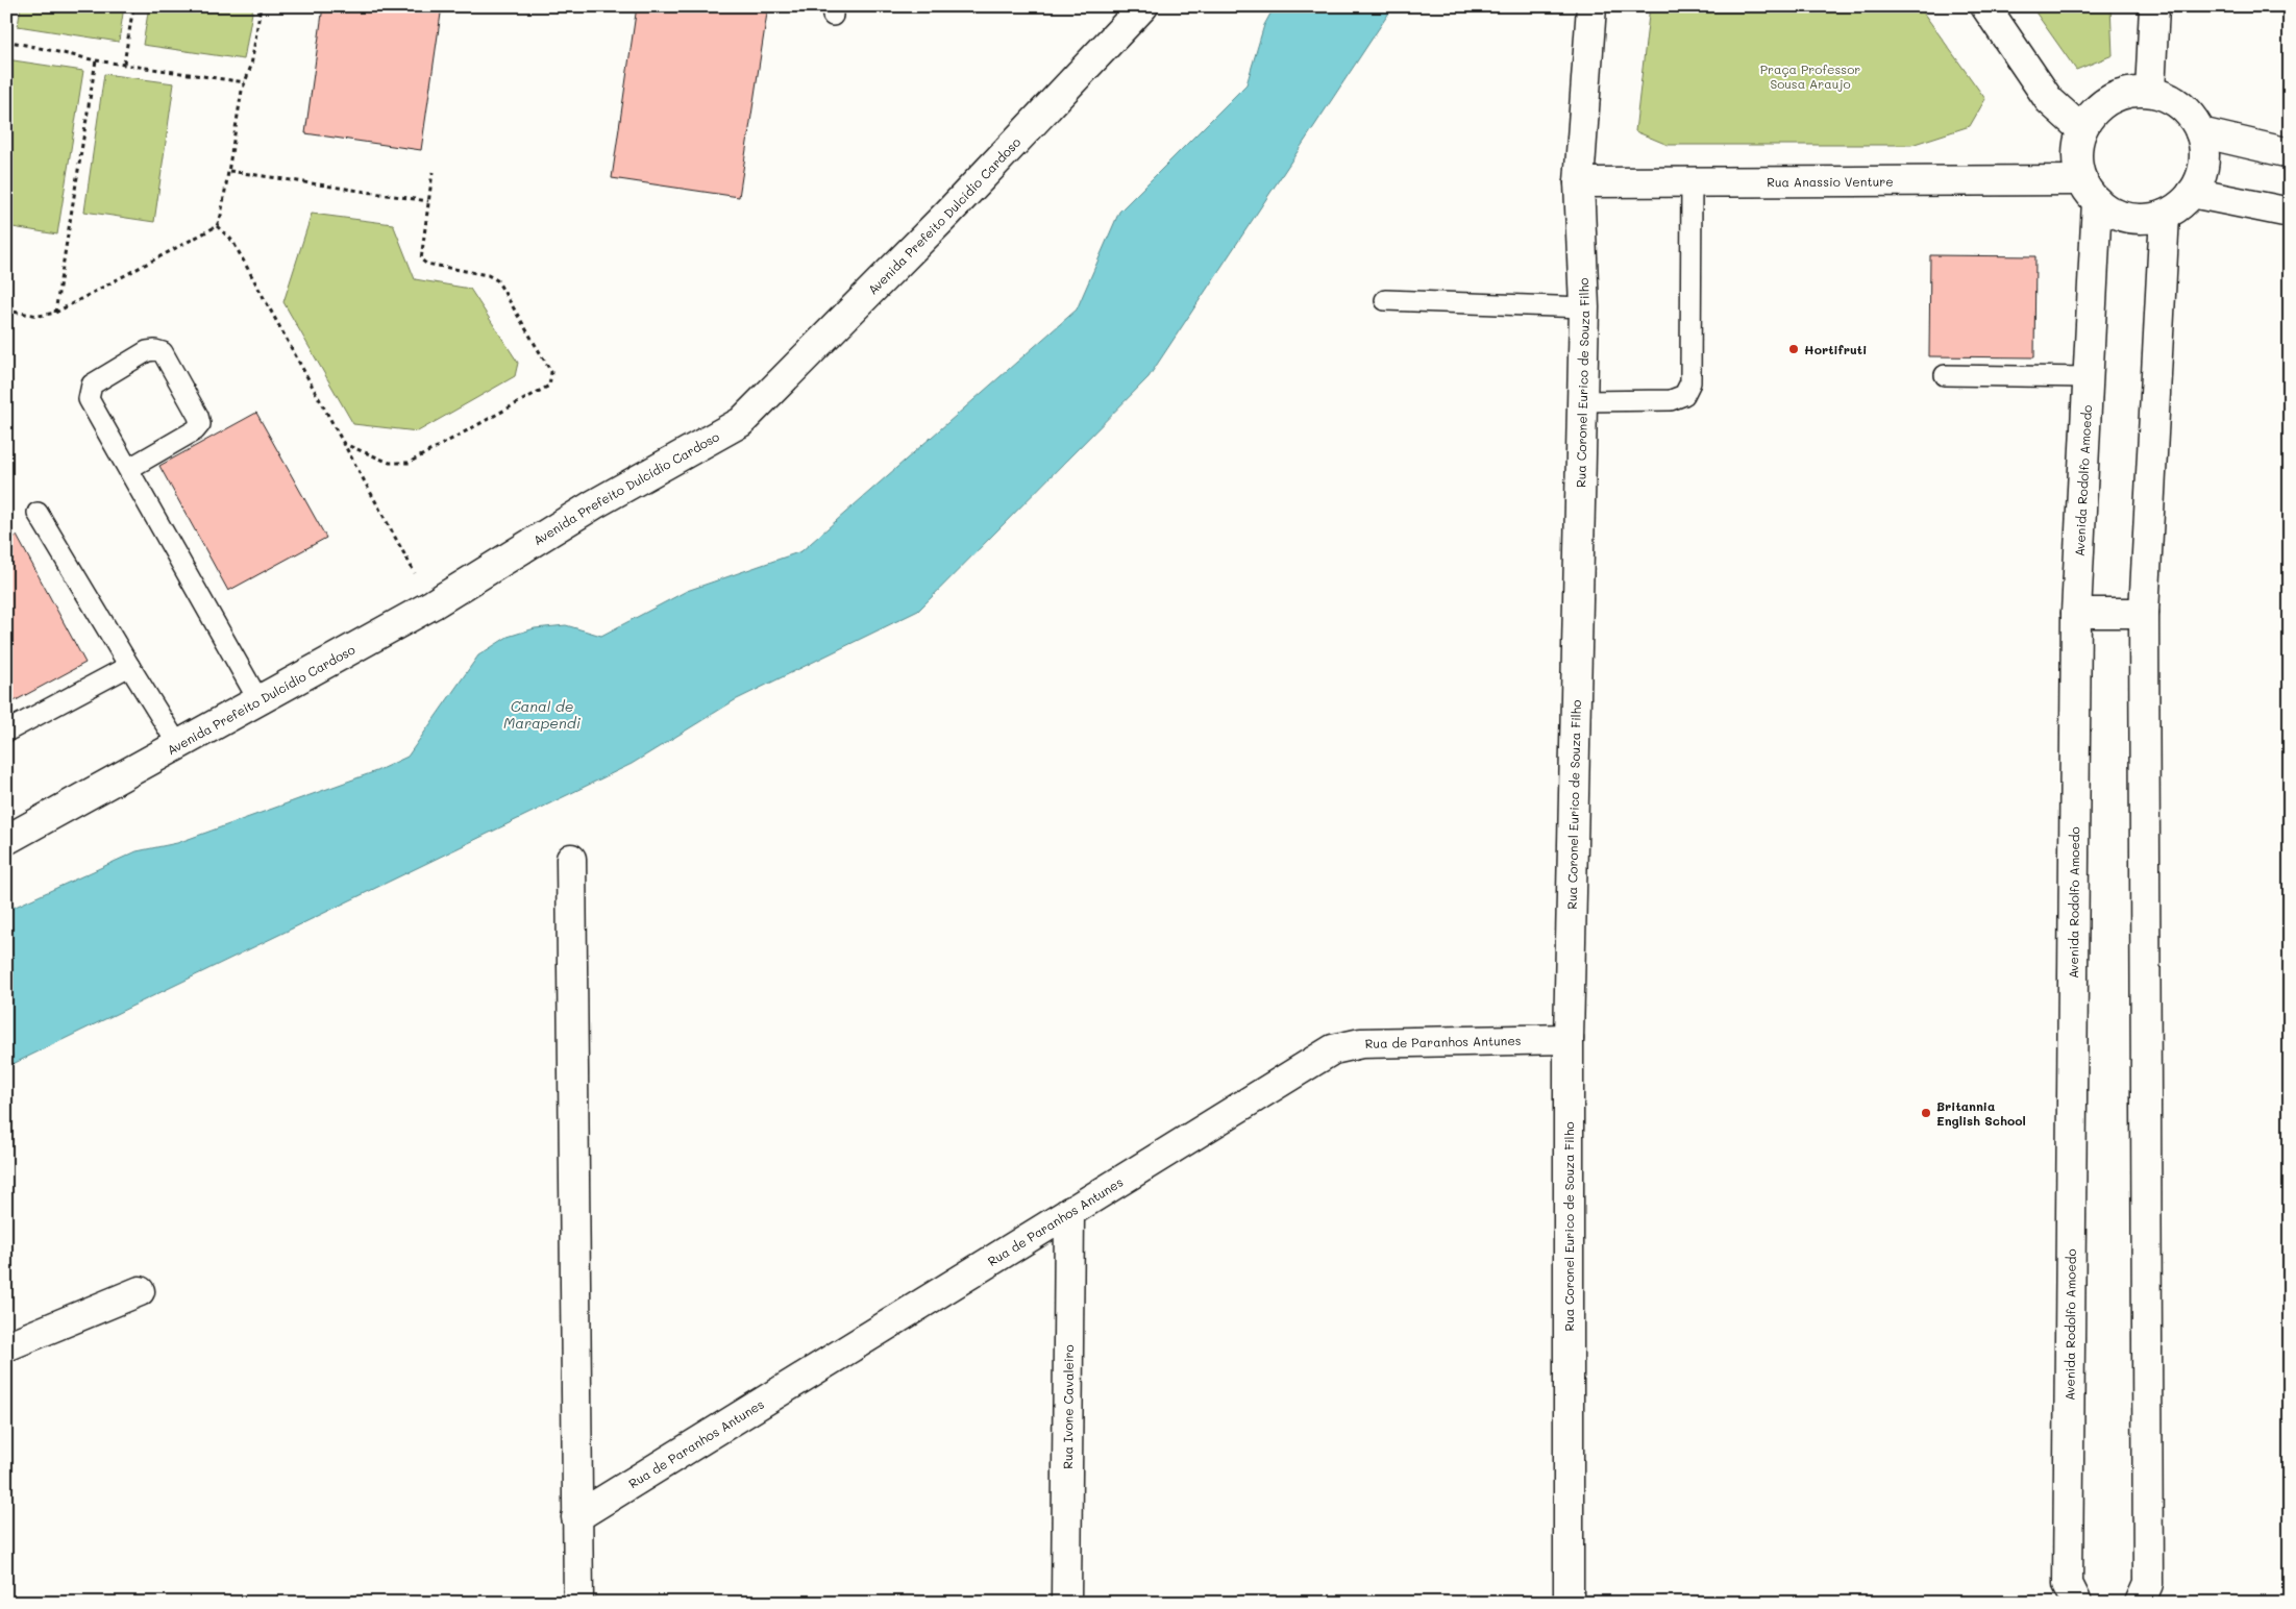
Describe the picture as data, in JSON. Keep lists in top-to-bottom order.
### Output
{
  "streets": {
    "street": [
      "Rua Anassio Venture",
      "Avenida Prefeito Dulcídio Cardoso",
      "Rua Coronel Eurico de Souza Filho",
      "Avenida Rodolfo Amoedo",
      "Rua de Paranhos Antunes",
      "Rua Ivone Cavaleiro"
    ]
  },
  "crossings": [
    ["Rua Anassio Venture", "Rua Coronel Eurico de Souza Filho"],
    ["Rua Anassio Venture", "Avenida Rodolfo Amoedo"],
    ["Rua Coronel Eurico de Souza Filho", "Rua de Paranhos Antunes"],
    ["Rua de Paranhos Antunes", "Rua Ivone Cavaleiro"]
  ],
  "water": ["Canal de Marapendi"],
  "parks": ["Praça Professor Sousa Araujo"],
  "places": ["Hortifruti", "Britannia English School"]
}
